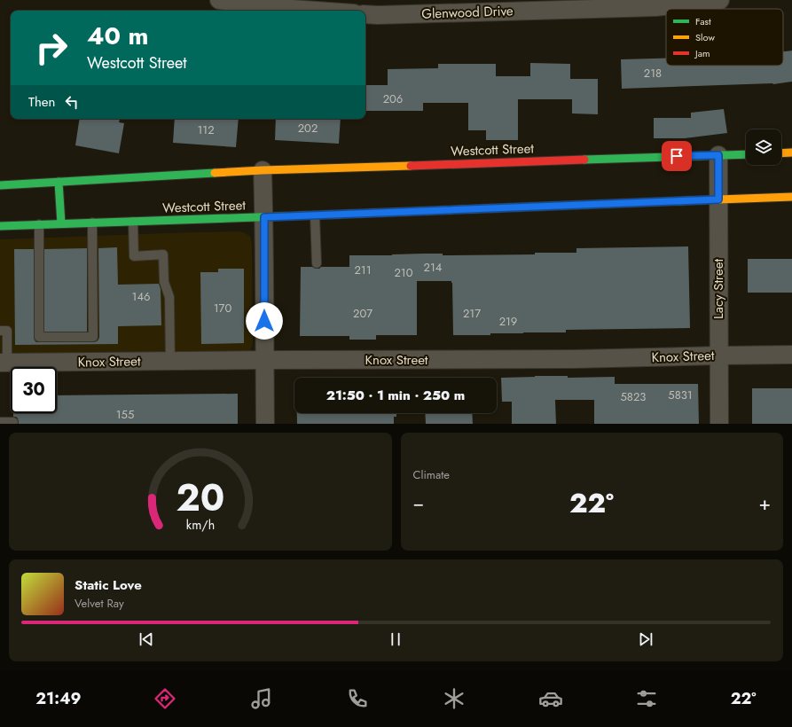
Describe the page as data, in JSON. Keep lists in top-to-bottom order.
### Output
{
  "streets": {
    "main road": ["Westcott Street"],
    "street": ["Glenwood Drive", "Lacy Street", "Knox Street"]
  },
  "crossings": [
    ["Westcott Street", "Lacy Street"],
    ["Lacy Street", "Knox Street"]
  ],
  "house_numbers": [
    "218",
    "206",
    "202",
    "112",
    "214",
    "211",
    "210",
    "146",
    "170",
    "207",
    "217",
    "219",
    "5831",
    "5823",
    "155"
  ],
  "legend": ["Fast", "Slow", "Jam"],
  "page": {
    "turn": ["40 m", "Westcott Street"],
    "then": "Then",
    "limit": "30",
    "trip": "21:50 · 1 min · 250 m",
    "tile": "Climate",
    "heat": ["−", "22°", "+"],
    "song": ["Static Love", "Velvet Ray"],
    "tabs": ["21:49", "22°"],
    "gauge": ["20", "km/h"]
  }
}
